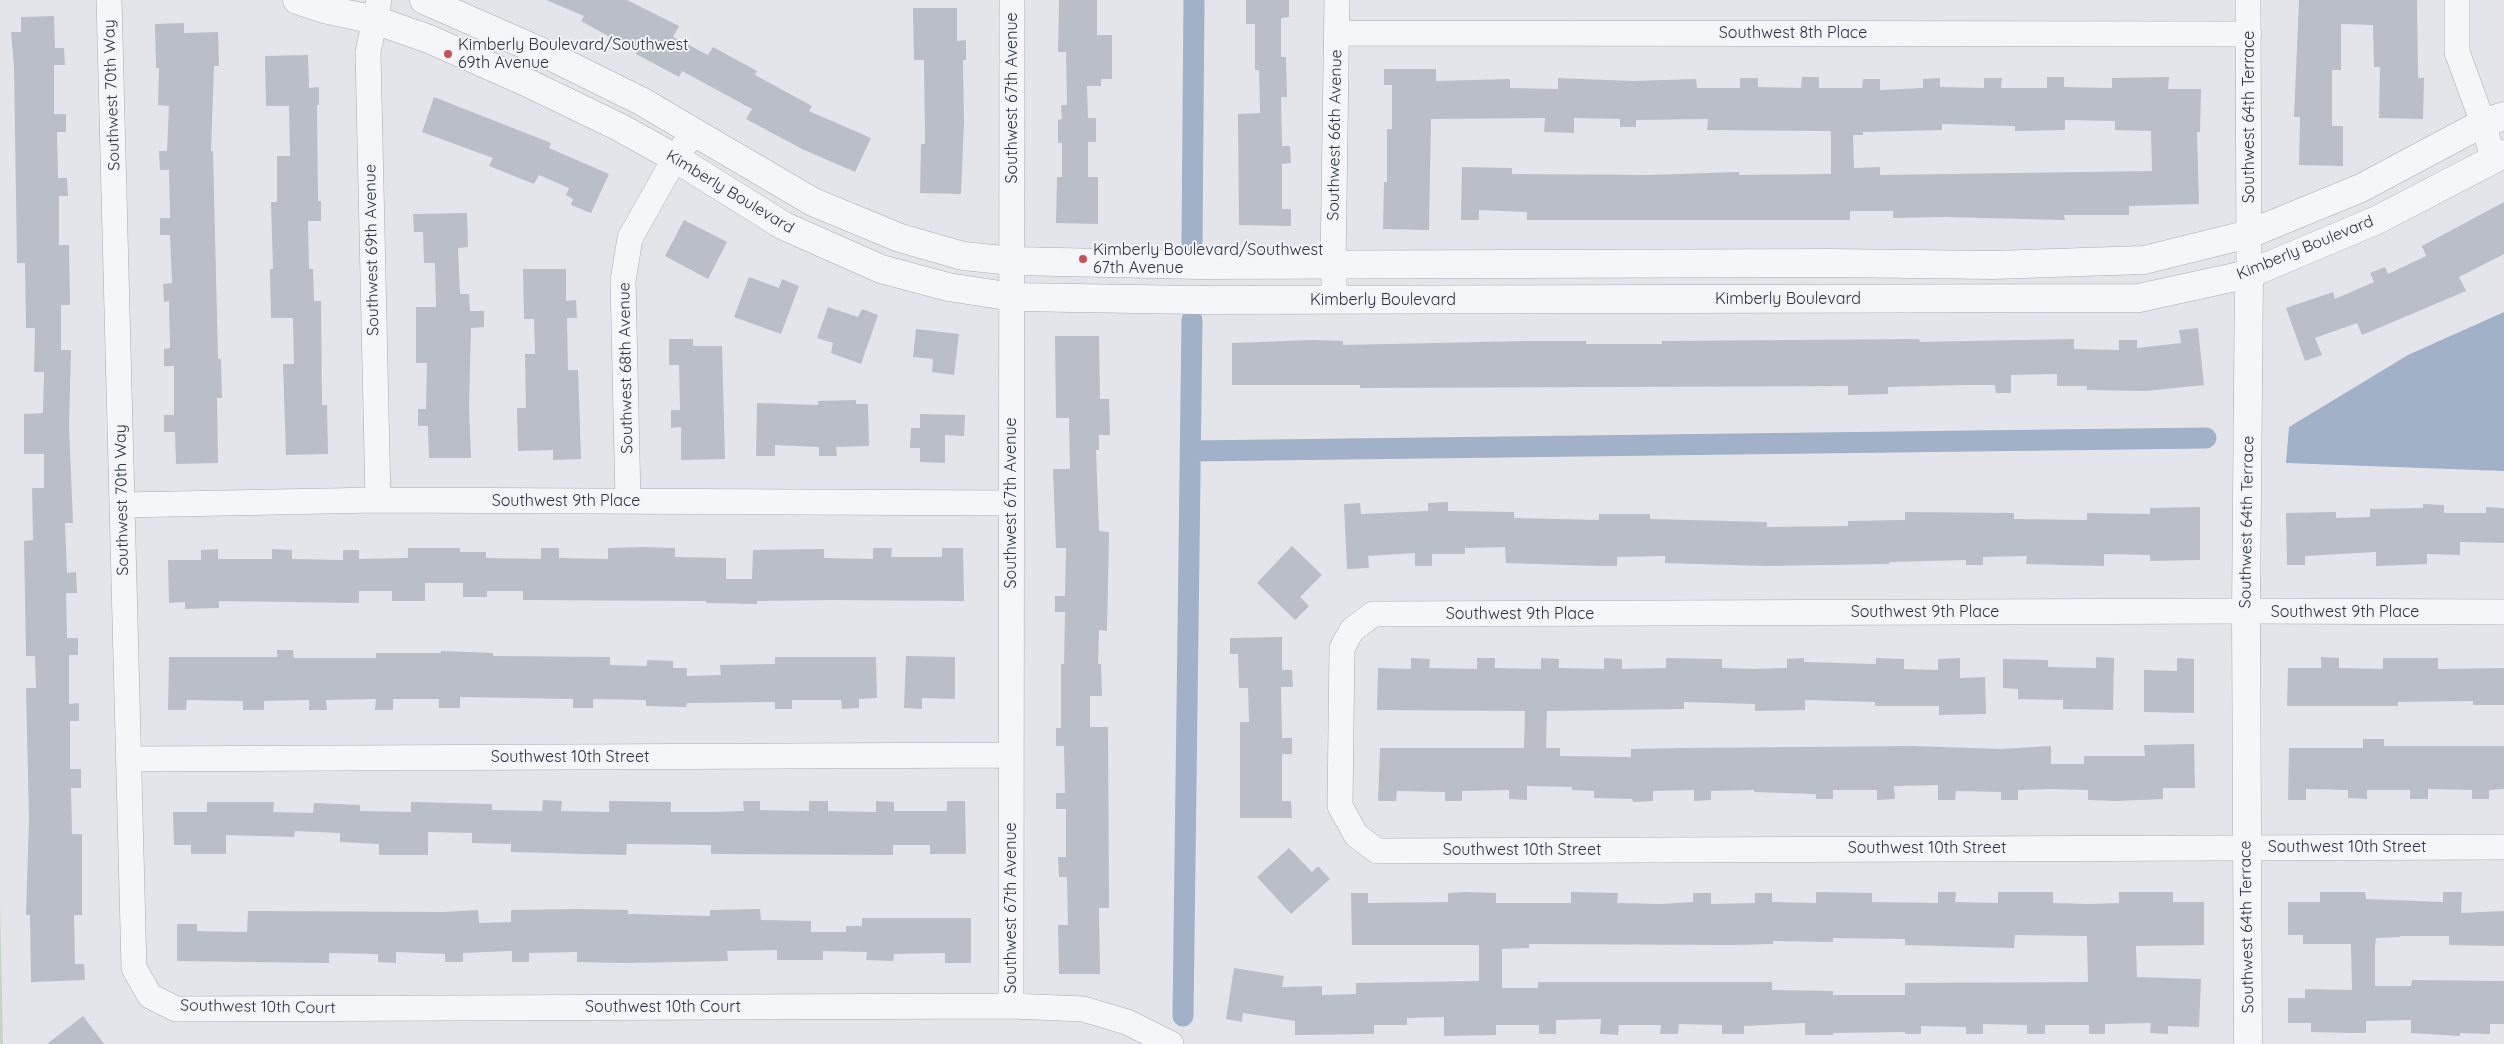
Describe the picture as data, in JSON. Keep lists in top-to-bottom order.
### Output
{
  "streets": {
    "street": [
      "Southwest 8th Place",
      "Southwest 70th Way",
      "Southwest 67th Avenue",
      "Southwest 64th Terrace",
      "Southwest 66th Avenue",
      "Kimberly Boulevard",
      "Southwest 69th Avenue",
      "Southwest 68th Avenue",
      "Southwest 9th Place",
      "Southwest 10th Street",
      "Southwest 10th Court"
    ]
  },
  "crossings": [
    ["Southwest 8th Place", "Southwest 64th Terrace"],
    ["Southwest 8th Place", "Southwest 66th Avenue"],
    ["Southwest 70th Way", "Southwest 9th Place"],
    ["Southwest 70th Way", "Southwest 10th Street"],
    ["Southwest 70th Way", "Southwest 10th Court"],
    ["Southwest 67th Avenue", "Kimberly Boulevard"],
    ["Southwest 67th Avenue", "Southwest 9th Place"],
    ["Southwest 67th Avenue", "Southwest 10th Street"],
    ["Southwest 67th Avenue", "Southwest 10th Court"],
    ["Southwest 64th Terrace", "Kimberly Boulevard"],
    ["Southwest 64th Terrace", "Southwest 9th Place"],
    ["Southwest 64th Terrace", "Southwest 10th Street"],
    ["Southwest 66th Avenue", "Kimberly Boulevard"],
    ["Kimberly Boulevard", "Southwest 69th Avenue"],
    ["Kimberly Boulevard", "Southwest 68th Avenue"],
    ["Southwest 69th Avenue", "Southwest 9th Place"],
    ["Southwest 68th Avenue", "Southwest 9th Place"],
    ["Southwest 9th Place", "Southwest 10th Street"]
  ],
  "places": ["Kimberly Boulevard/Southwest 69th Avenue", "Kimberly Boulevard/Southwest 67th Avenue"]
}
